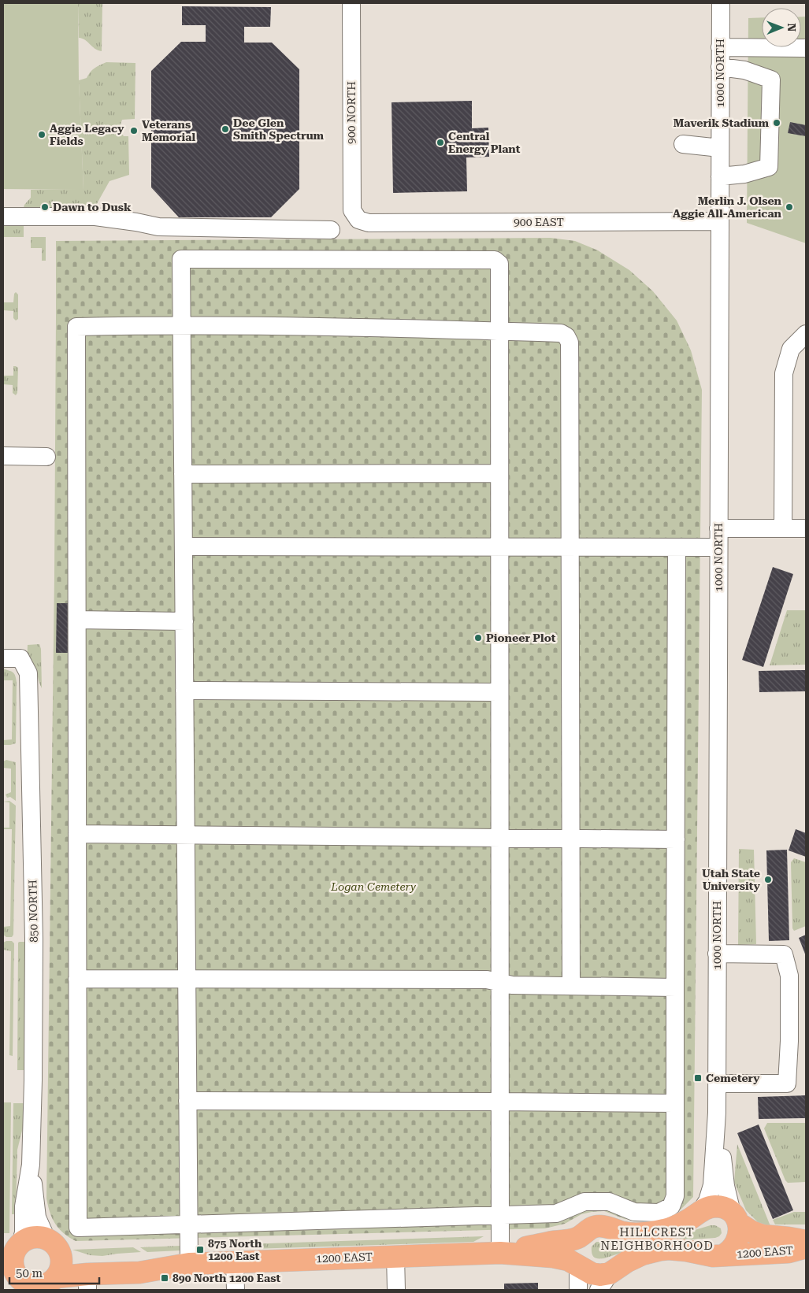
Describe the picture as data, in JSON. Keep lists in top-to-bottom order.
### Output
{
  "streets": {
    "main road": ["1200 EAST"],
    "street": [
      "1000 NORTH",
      "900 NORTH",
      "900 EAST",
      "850 NORTH"
    ]
  },
  "crossings": [
    ["1000 NORTH", "900 EAST"],
    ["1000 NORTH", "1200 EAST"],
    ["900 NORTH", "900 EAST"],
    ["850 NORTH", "1200 EAST"]
  ],
  "districts": ["HILLCREST NEIGHBORHOOD"],
  "parks": ["Logan Cemetery"],
  "places": {
    "other": [
      "Maverik Stadium",
      "Dee Glen Smith Spectrum",
      "Veterans Memorial",
      "Aggie Legacy Fields",
      "Central Energy Plant",
      "Dawn to Dusk",
      "Merlin J. Olsen Aggie All-American",
      "Pioneer Plot",
      "Utah State University"
    ],
    "transit": ["Cemetery", "875 North 1200 East", "890 North 1200 East"]
  },
  "scale_bar": "50 m",
  "north": "right"
}
